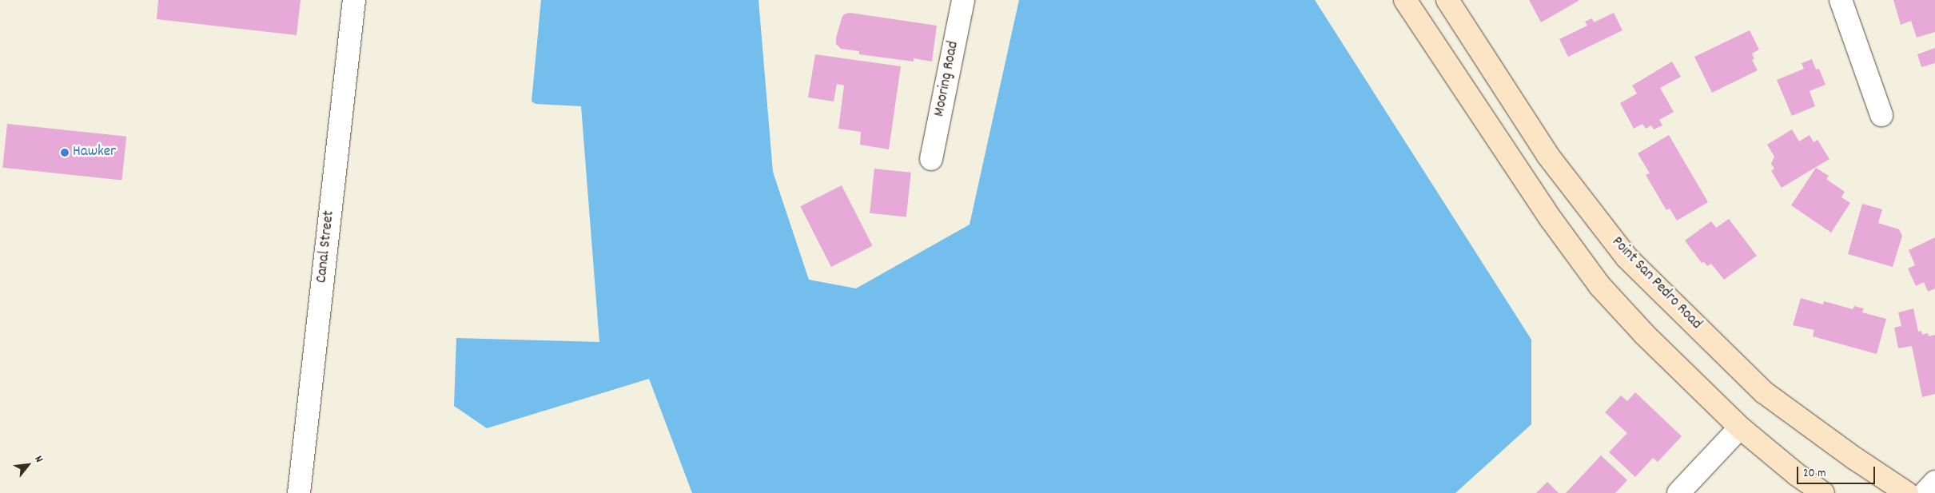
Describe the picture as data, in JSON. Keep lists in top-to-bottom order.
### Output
{
  "streets": {
    "main road": ["Point San Pedro Road"],
    "street": ["Mooring Road", "Canal Street"]
  },
  "places": ["Hawker"],
  "scale_bar": "20 m",
  "north": "top right"
}
